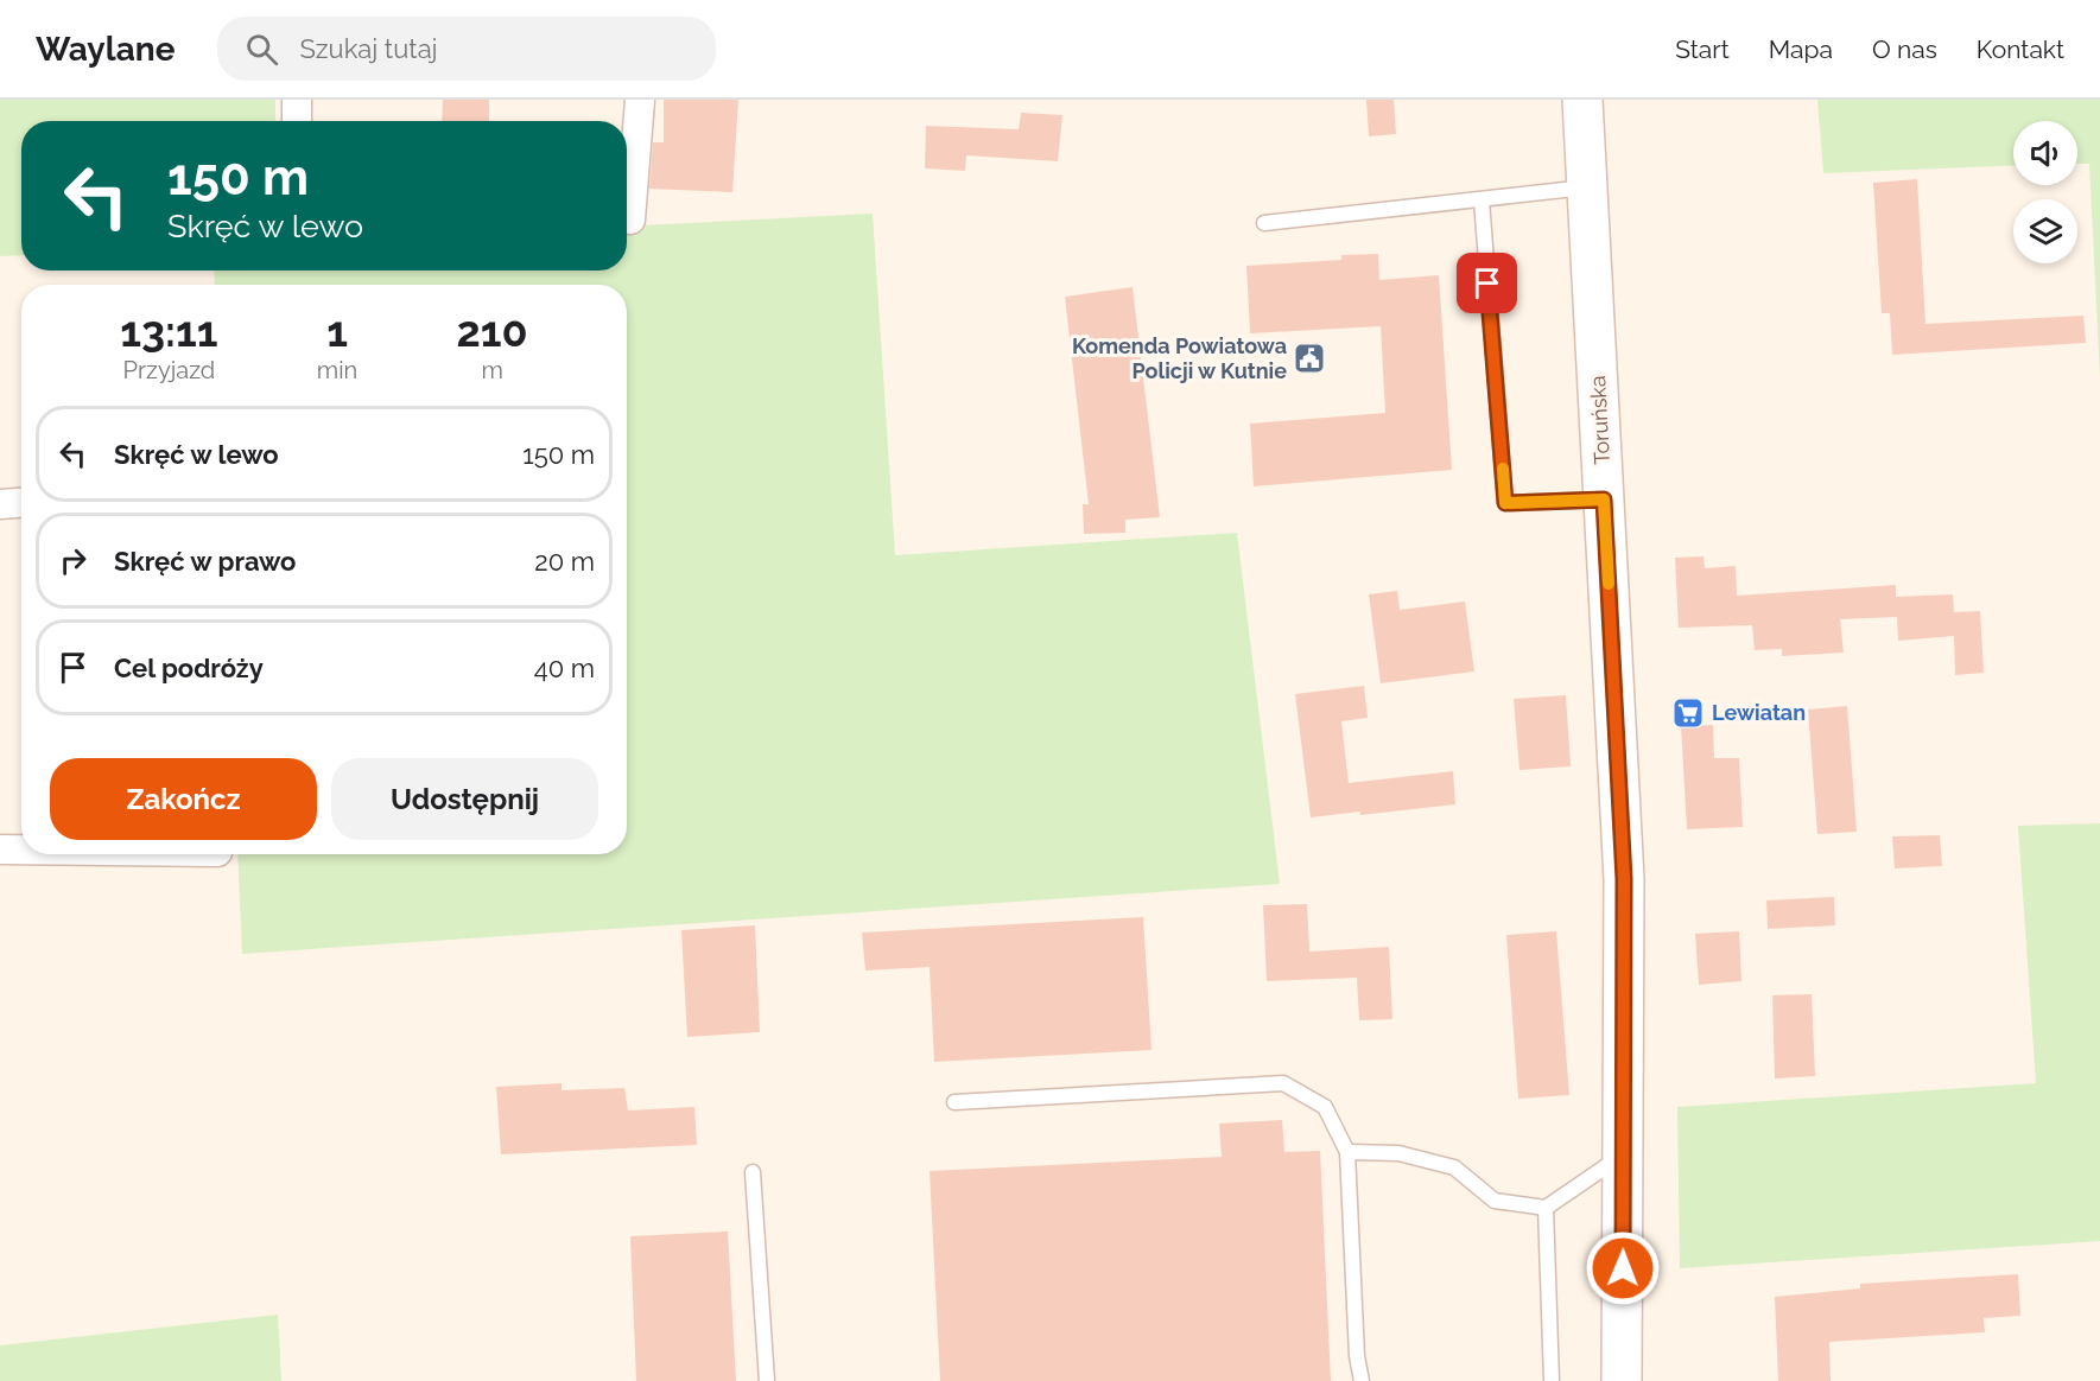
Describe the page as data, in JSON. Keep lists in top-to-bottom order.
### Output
{
  "streets": {
    "street": ["Toruńska"]
  },
  "places": {
    "public building": ["Komenda Powiatowa Policji w Kutnie"],
    "supermarket": ["Lewiatan"]
  },
  "page": {
    "header": "Waylane",
    "search": "Szukaj tutaj",
    "nav": [
      "Start",
      "Mapa",
      "O nas",
      "Kontakt"
    ],
    "turn": ["150 m", "Skręć w lewo"],
    "eta": [
      "13:11",
      "Przyjazd",
      "1",
      "min",
      "210",
      "m"
    ],
    "list": [
      {
        "name": "Skręć w lewo",
        "value": "150 m"
      },
      {
        "name": "Skręć w prawo",
        "value": "20 m"
      },
      {
        "name": "Cel podróży",
        "value": "40 m"
      }
    ],
    "buttons": ["Zakończ", "Udostępnij"]
  }
}
